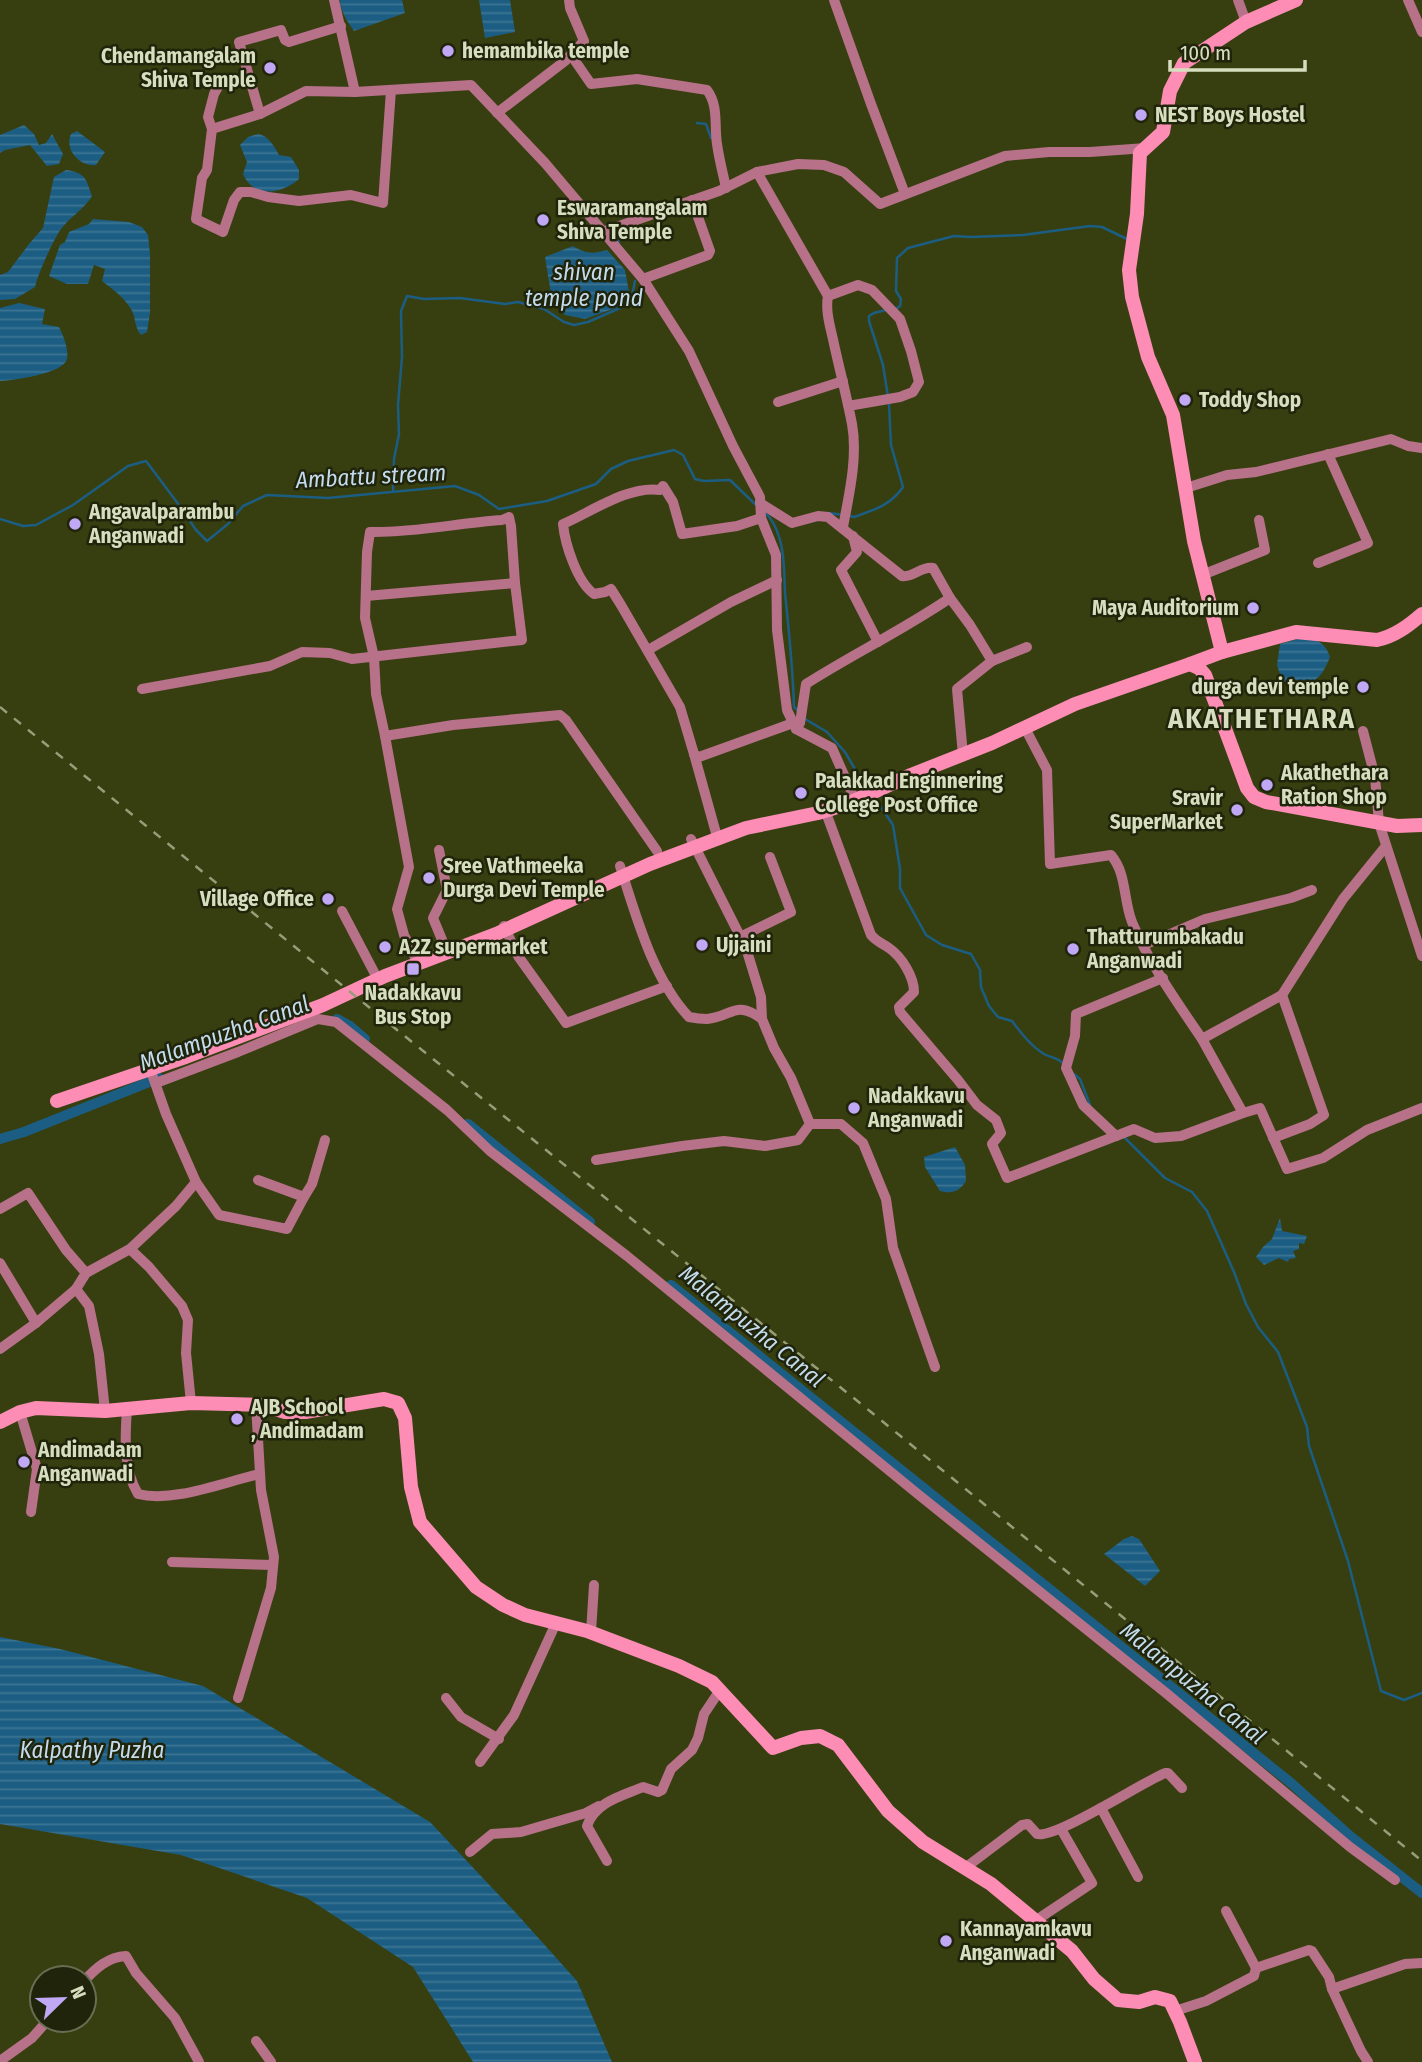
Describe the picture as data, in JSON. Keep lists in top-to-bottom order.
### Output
{
  "districts": ["AKATHETHARA"],
  "water": [
    "shivan temple pond",
    "Ambattu stream",
    "Malampuzha Canal",
    "Kalpathy Puzha"
  ],
  "places": {
    "other": [
      "hemambika temple",
      "Chendamangalam Shiva Temple",
      "NEST Boys Hostel",
      "Eswaramangalam Shiva Temple",
      "Toddy Shop",
      "Angavalparambu Anganwadi",
      "Maya Auditorium",
      "durga devi temple",
      "Akathethara Ration Shop",
      "Palakkad Enginnering College Post Office",
      "Sravir SuperMarket",
      "Sree Vathmeeka Durga Devi Temple",
      "Village Office",
      "Ujjaini",
      "A2Z supermarket",
      "Thatturumbakadu Anganwadi",
      "Nadakkavu Anganwadi",
      "AJB School , Andimadam",
      "Andimadam Anganwadi",
      "Kannayamkavu Anganwadi"
    ],
    "transit": ["Nadakkavu Bus Stop"]
  },
  "scale_bar": "100 m",
  "north": "top right"
}
